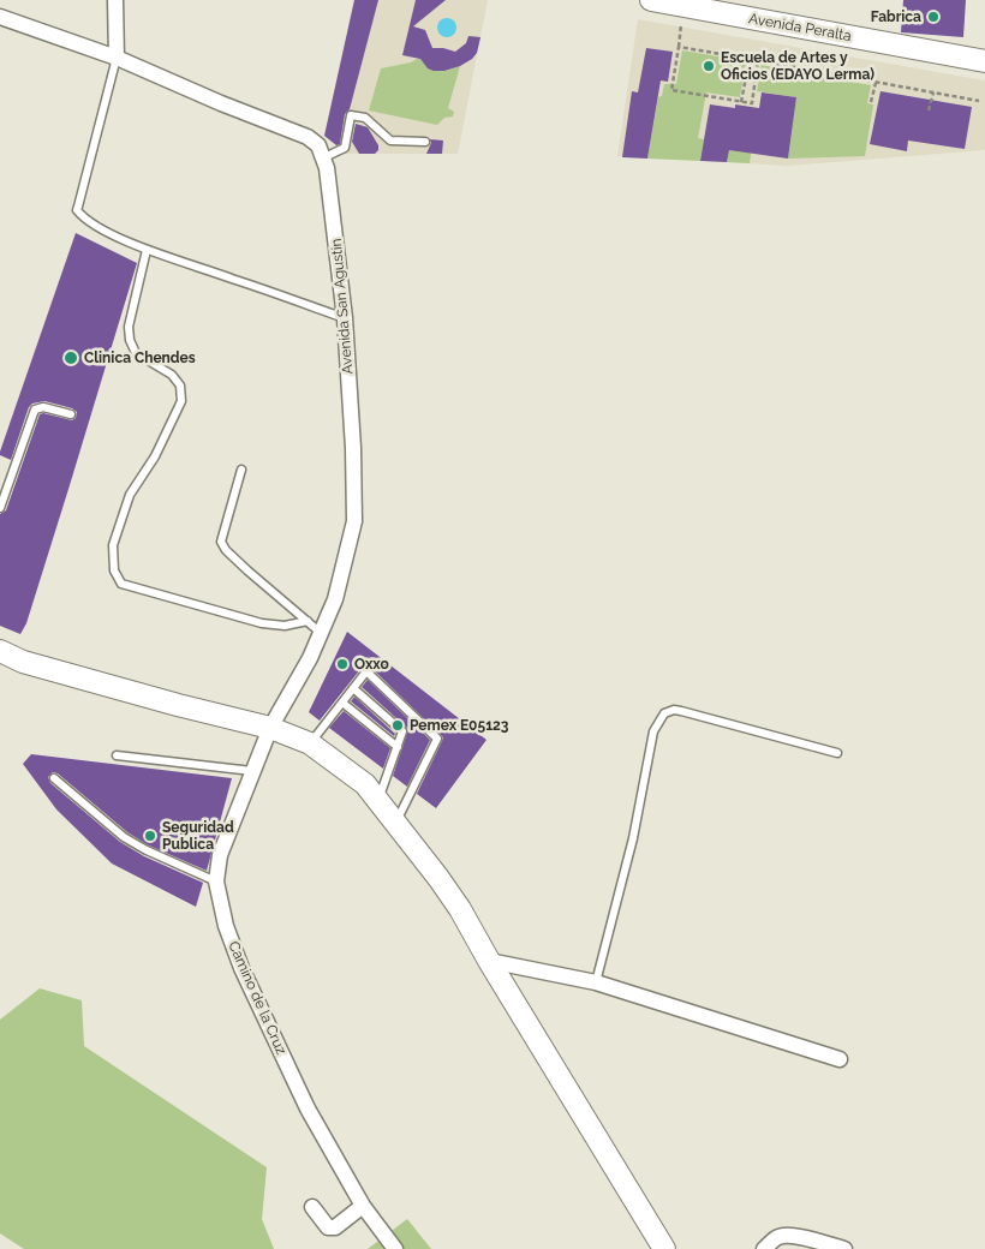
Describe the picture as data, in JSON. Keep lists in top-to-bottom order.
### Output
{
  "streets": {
    "main road": ["Avenida Peralta"],
    "street": ["Avenida San Agustin", "Camino de la Cruz"]
  },
  "crossings": [
    ["Avenida San Agustin", "Camino de la Cruz"]
  ],
  "places": [
    "Fabrica",
    "Escuela de Artes y Oficios (EDAYO Lerma)",
    "Clinica Chendes",
    "Oxxo",
    "Pemex E05123",
    "Seguridad Publica"
  ]
}
